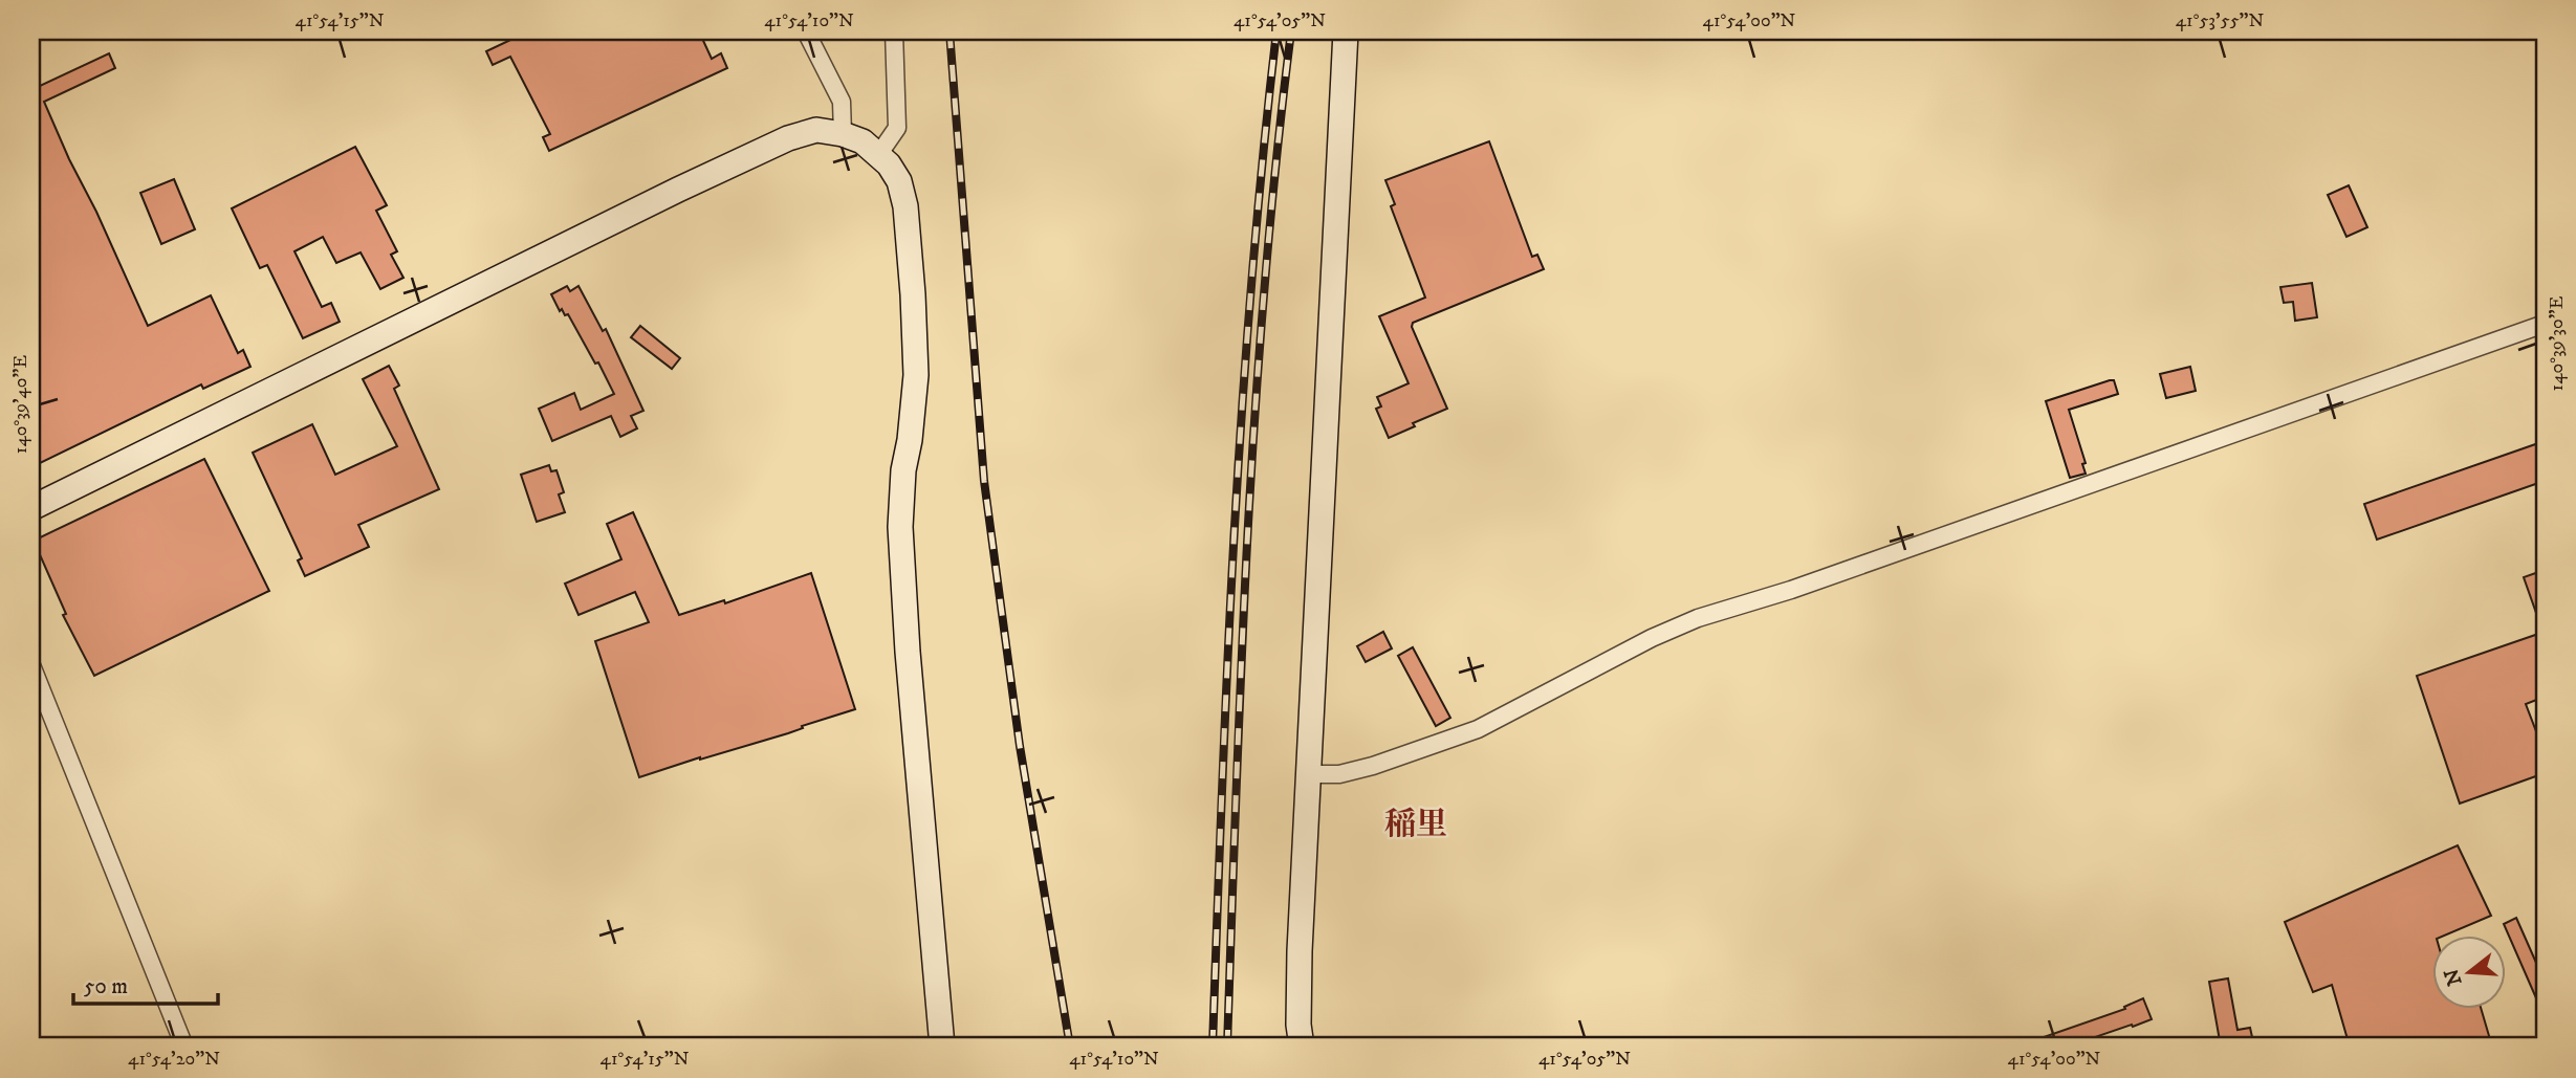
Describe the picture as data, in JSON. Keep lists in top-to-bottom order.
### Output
{
  "districts": ["稲里"],
  "scale_bar": "50 m",
  "north": "left",
  "coordinates": [
    "41°54'15\"N",
    "41°54'10\"N",
    "41°54'05\"N",
    "41°54'00\"N",
    "41°53'55\"N",
    "140°39'30\"E",
    "140°39'40\"E",
    "41°54'20\"N"
  ]
}
